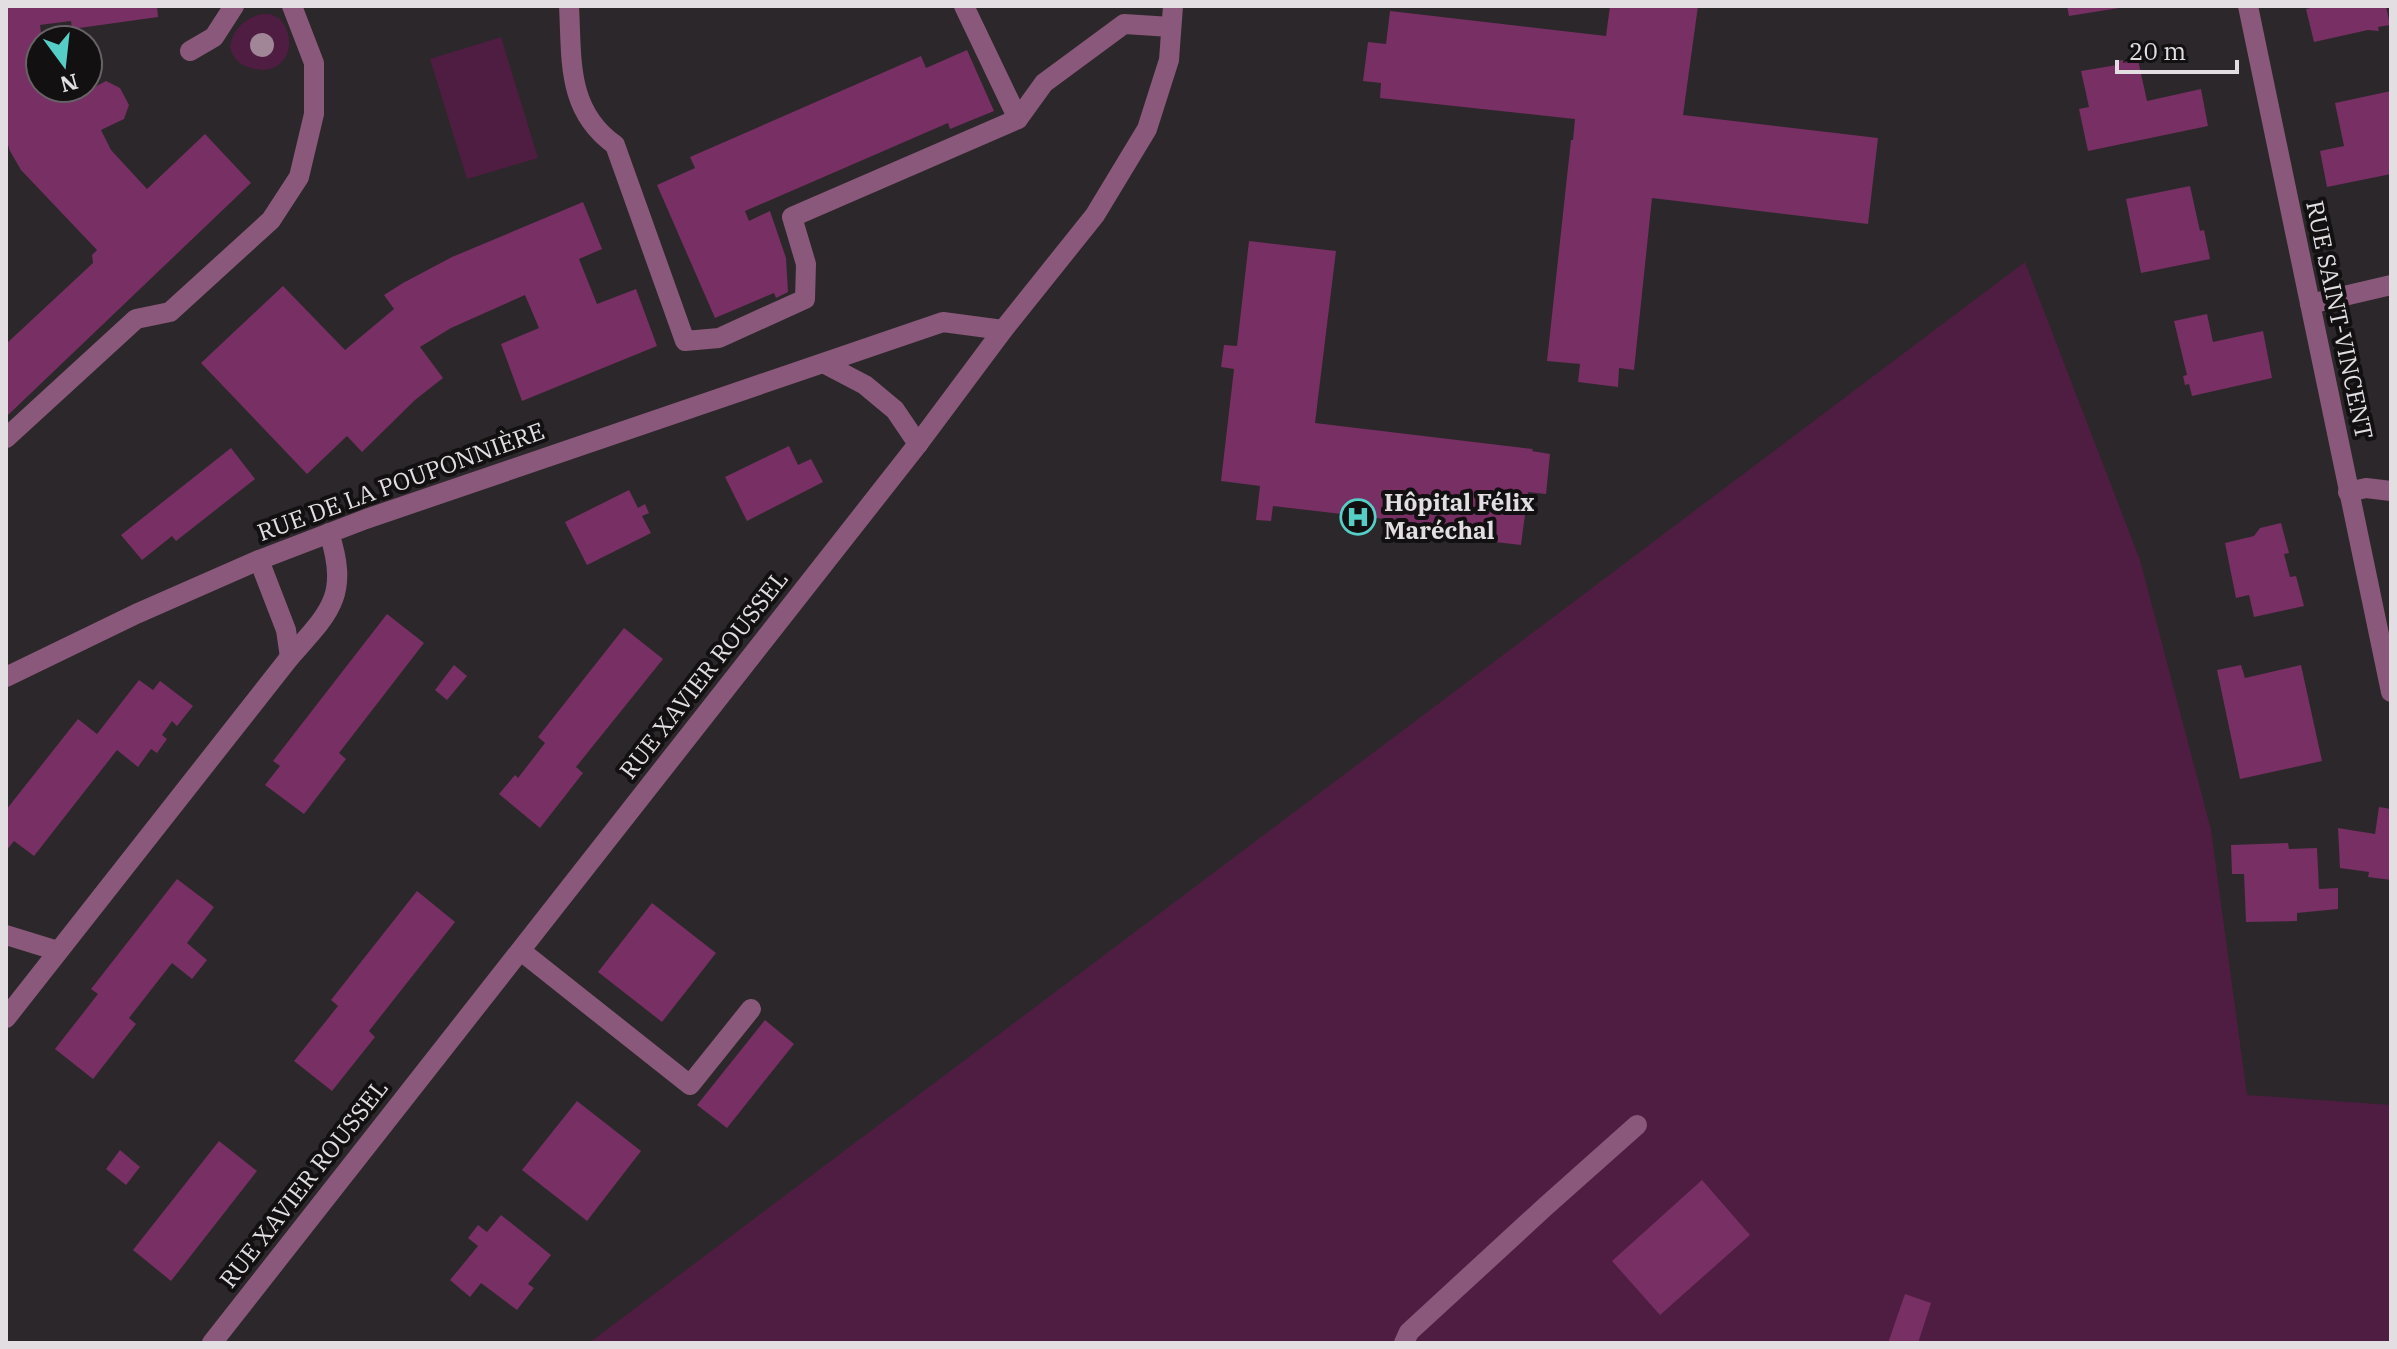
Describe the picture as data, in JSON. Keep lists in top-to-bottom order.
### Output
{
  "streets": {
    "street": ["RUE SAINT-VINCENT", "RUE DE LA POUPONNIÈRE", "RUE XAVIER ROUSSEL"]
  },
  "crossings": [
    ["RUE DE LA POUPONNIÈRE", "RUE XAVIER ROUSSEL"]
  ],
  "places": {
    "hospital": ["Hôpital Félix Maréchal"]
  },
  "scale_bar": "20 m",
  "north": "bottom"
}
